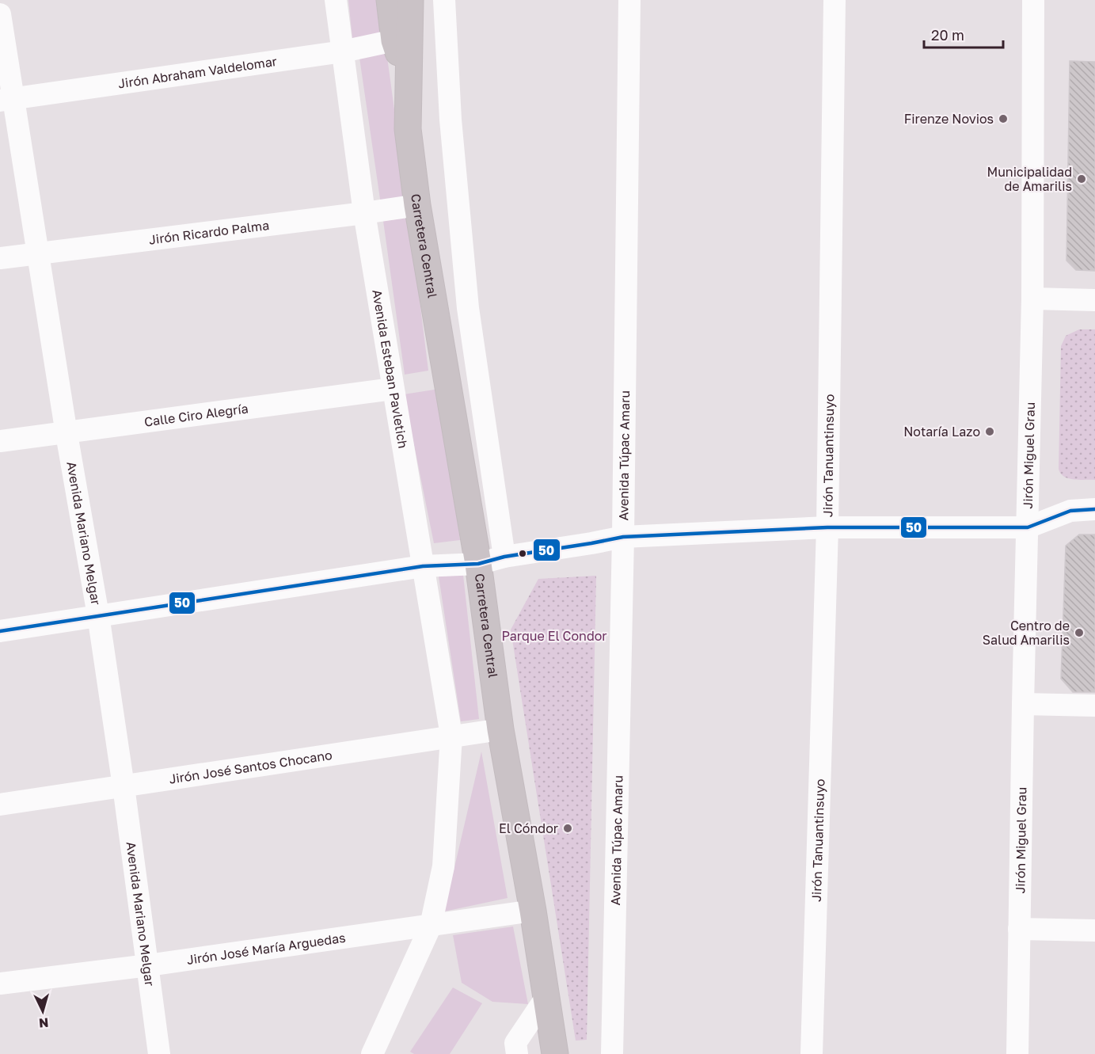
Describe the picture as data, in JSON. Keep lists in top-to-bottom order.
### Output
{
  "streets": {
    "highway": ["Carretera Central"],
    "street": [
      "Jirón Abraham Valdelomar",
      "Jirón Ricardo Palma",
      "Avenida Esteban Pavletich",
      "Calle Ciro Alegría",
      "Avenida Túpac Amaru",
      "Jirón Tanuantinsuyo",
      "Jirón Miguel Grau",
      "Avenida Mariano Melgar",
      "Jirón José Santos Chocano",
      "Jirón José María Arguedas"
    ]
  },
  "crossings": [
    ["Jirón Abraham Valdelomar", "Carretera Central"],
    ["Jirón Abraham Valdelomar", "Avenida Esteban Pavletich"],
    ["Jirón Abraham Valdelomar", "Avenida Mariano Melgar"],
    ["Jirón Ricardo Palma", "Carretera Central"],
    ["Jirón Ricardo Palma", "Avenida Esteban Pavletich"],
    ["Jirón Ricardo Palma", "Avenida Mariano Melgar"],
    ["Carretera Central", "Jirón José Santos Chocano"],
    ["Carretera Central", "Jirón José María Arguedas"],
    ["Avenida Esteban Pavletich", "Calle Ciro Alegría"],
    ["Avenida Esteban Pavletich", "Jirón José Santos Chocano"],
    ["Avenida Esteban Pavletich", "Jirón José María Arguedas"],
    ["Calle Ciro Alegría", "Avenida Mariano Melgar"],
    ["Avenida Mariano Melgar", "Jirón José Santos Chocano"],
    ["Avenida Mariano Melgar", "Jirón José María Arguedas"]
  ],
  "parks": ["Parque El Condor"],
  "places": [
    "Firenze Novios",
    "Municipalidad de Amarilis",
    "Notaría Lazo",
    "Centro de Salud Amarilis",
    "El Cóndor"
  ],
  "lines": ["transit line 50"],
  "scale_bar": "20 m",
  "north": "bottom"
}
